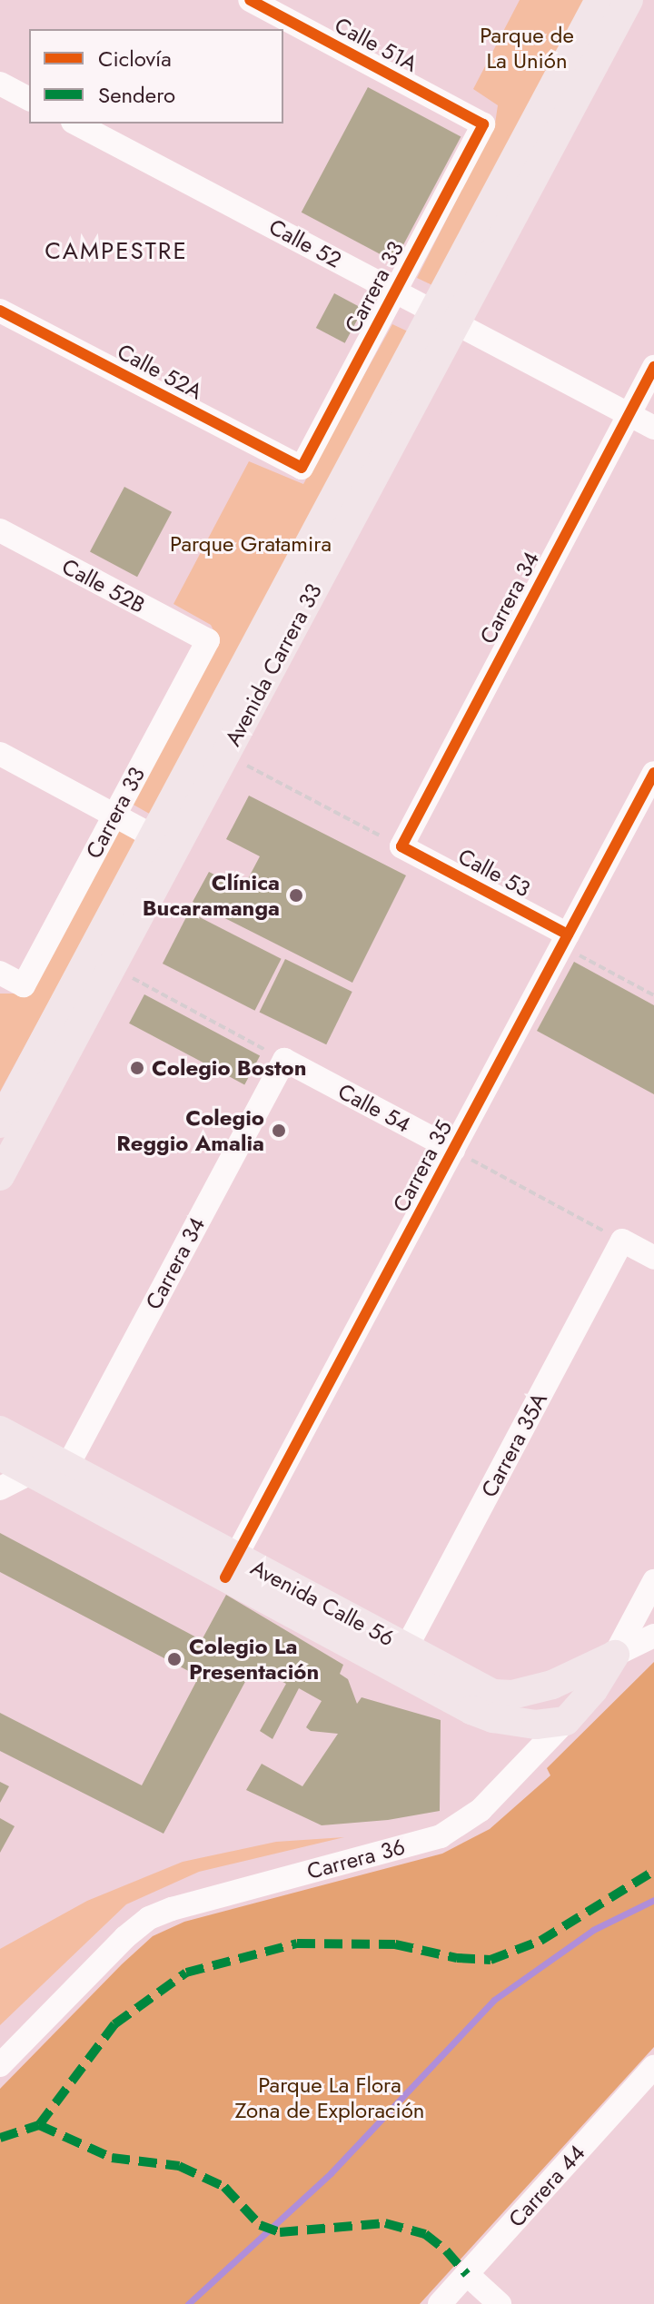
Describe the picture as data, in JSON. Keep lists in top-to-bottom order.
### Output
{
  "streets": {
    "main road": ["Avenida Carrera 33", "Avenida Calle 56", "Carrera 36"],
    "street": [
      "Calle 51A",
      "Calle 52",
      "Carrera 33",
      "Calle 52A",
      "Calle 52B",
      "Carrera 34",
      "Calle 53",
      "Calle 54",
      "Carrera 35",
      "Carrera 35A",
      "Carrera 44"
    ]
  },
  "crossings": [
    ["Calle 51A", "Carrera 33"],
    ["Calle 52", "Carrera 33"],
    ["Calle 52", "Carrera 34"],
    ["Calle 52", "Avenida Carrera 33"],
    ["Carrera 33", "Calle 52A"],
    ["Carrera 33", "Calle 52B"],
    ["Carrera 34", "Calle 53"],
    ["Carrera 34", "Calle 54"],
    ["Carrera 34", "Avenida Calle 56"],
    ["Calle 53", "Carrera 35"],
    ["Calle 54", "Carrera 35"],
    ["Carrera 35", "Avenida Calle 56"],
    ["Carrera 35A", "Avenida Calle 56"],
    ["Avenida Calle 56", "Carrera 36"]
  ],
  "districts": ["CAMPESTRE"],
  "parks": ["Parque de La Unión", "Parque Gratamira", "Parque La Flora Zona de Exploración"],
  "places": [
    "Clínica Bucaramanga",
    "Colegio Boston",
    "Colegio Reggio Amalia",
    "Colegio La Presentación"
  ],
  "legend": ["Ciclovía", "Sendero"]
}
